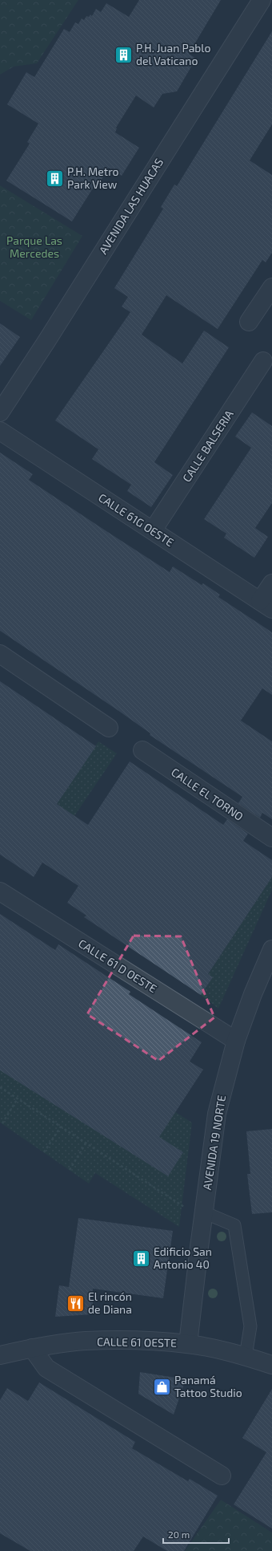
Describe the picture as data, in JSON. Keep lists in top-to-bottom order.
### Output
{
  "streets": {
    "street": [
      "AVENIDA LAS HUACAS",
      "CALLE BALSERIA",
      "CALLE 61G OESTE",
      "CALLE EL TORNO",
      "CALLE 61 D OESTE",
      "AVENIDA 19 NORTE",
      "CALLE 61 OESTE"
    ]
  },
  "crossings": [
    ["CALLE BALSERIA", "CALLE 61G OESTE"],
    ["CALLE 61 D OESTE", "AVENIDA 19 NORTE"],
    ["AVENIDA 19 NORTE", "CALLE 61 OESTE"]
  ],
  "parks": ["Parque Las Mercedes"],
  "places": {
    "building": ["P.H. Juan Pablo del Vaticano", "P.H. Metro Park View", "Edificio San Antonio 40"],
    "restaurant": ["El rincón de Diana"],
    "shop": ["Panamá Tattoo Studio"]
  },
  "scale_bar": "20 m"
}
